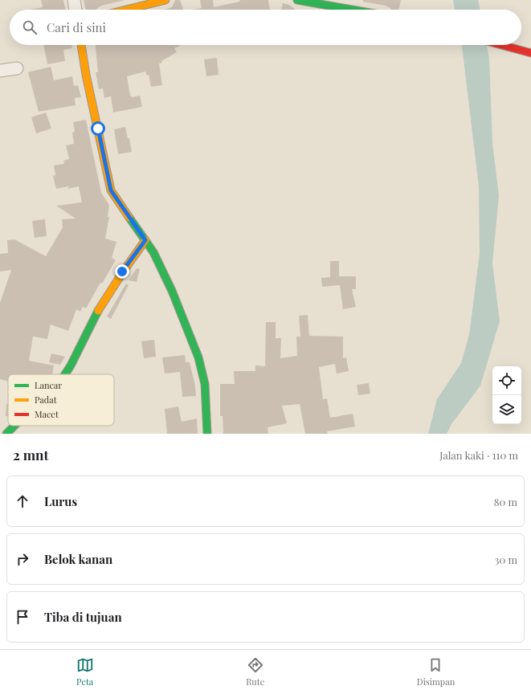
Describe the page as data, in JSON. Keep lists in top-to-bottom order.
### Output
{
  "legend": ["Lancar", "Padat", "Macet"],
  "page": {
    "search": "Cari di sini",
    "heading": ["2 mnt", "Jalan kaki · 110 m"],
    "list": [
      ["Lurus", "80 m"],
      ["Belok kanan", "30 m"],
      "Tiba di tujuan"
    ],
    "nav": ["Peta", "Rute", "Disimpan"]
  }
}
